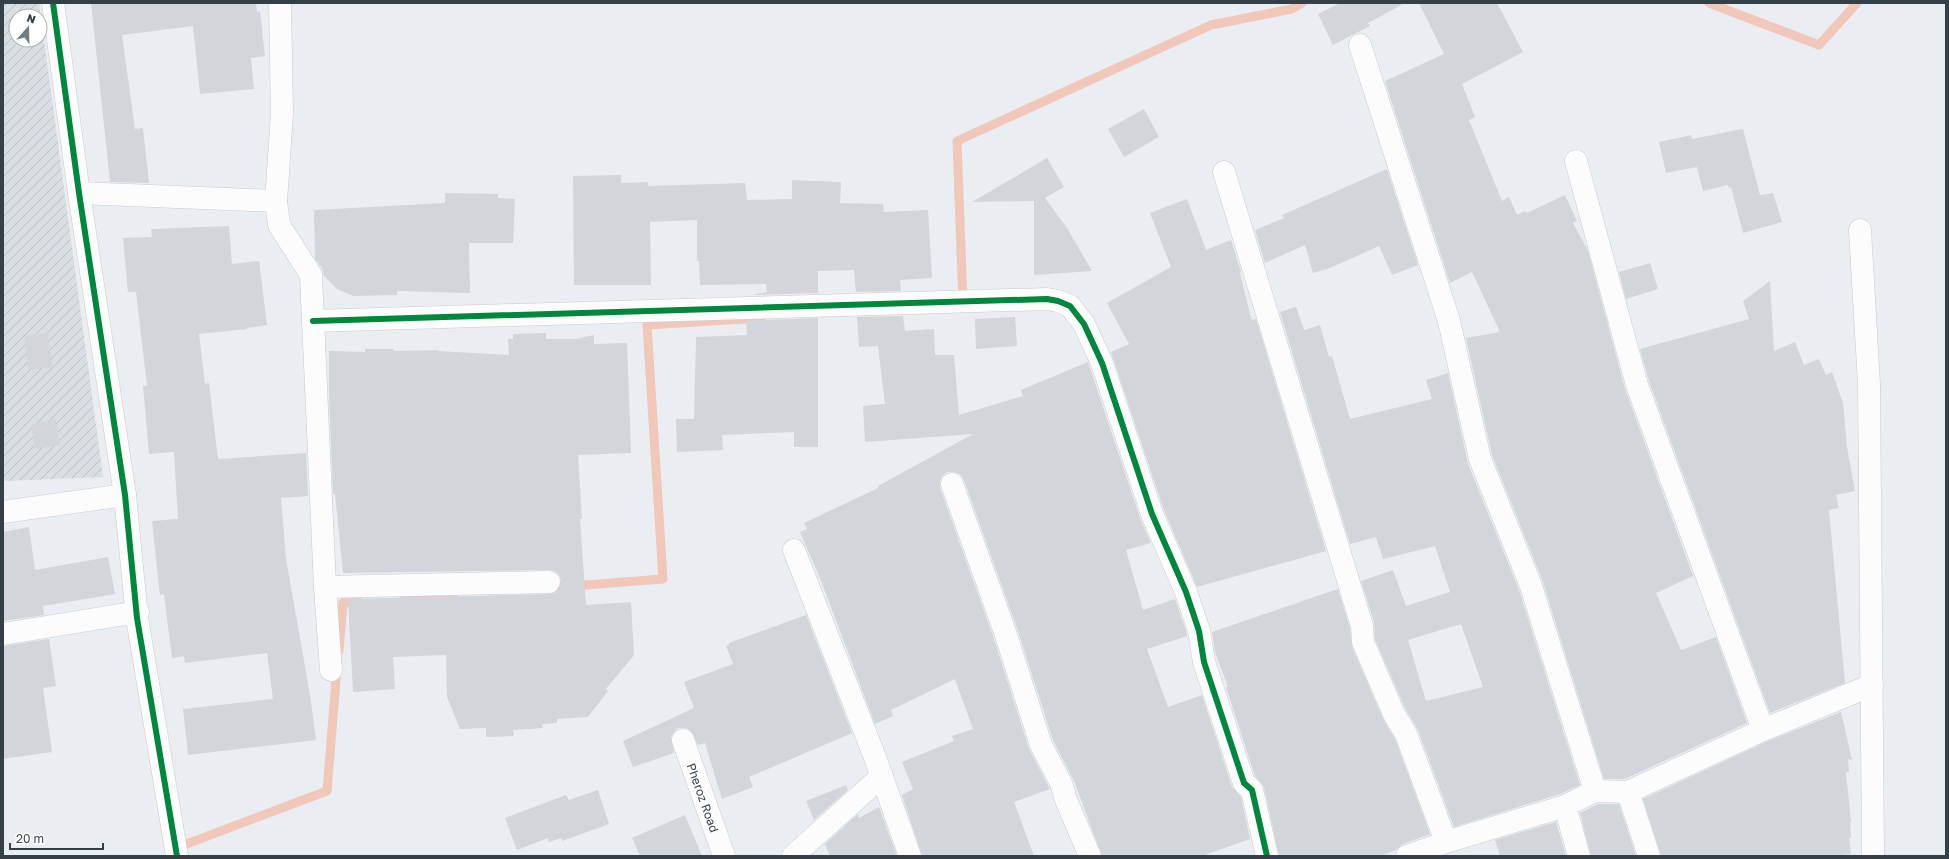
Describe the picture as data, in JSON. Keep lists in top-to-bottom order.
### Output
{
  "streets": {
    "street": ["Pheroz Road"]
  },
  "scale_bar": "20 m",
  "north": "top"
}
